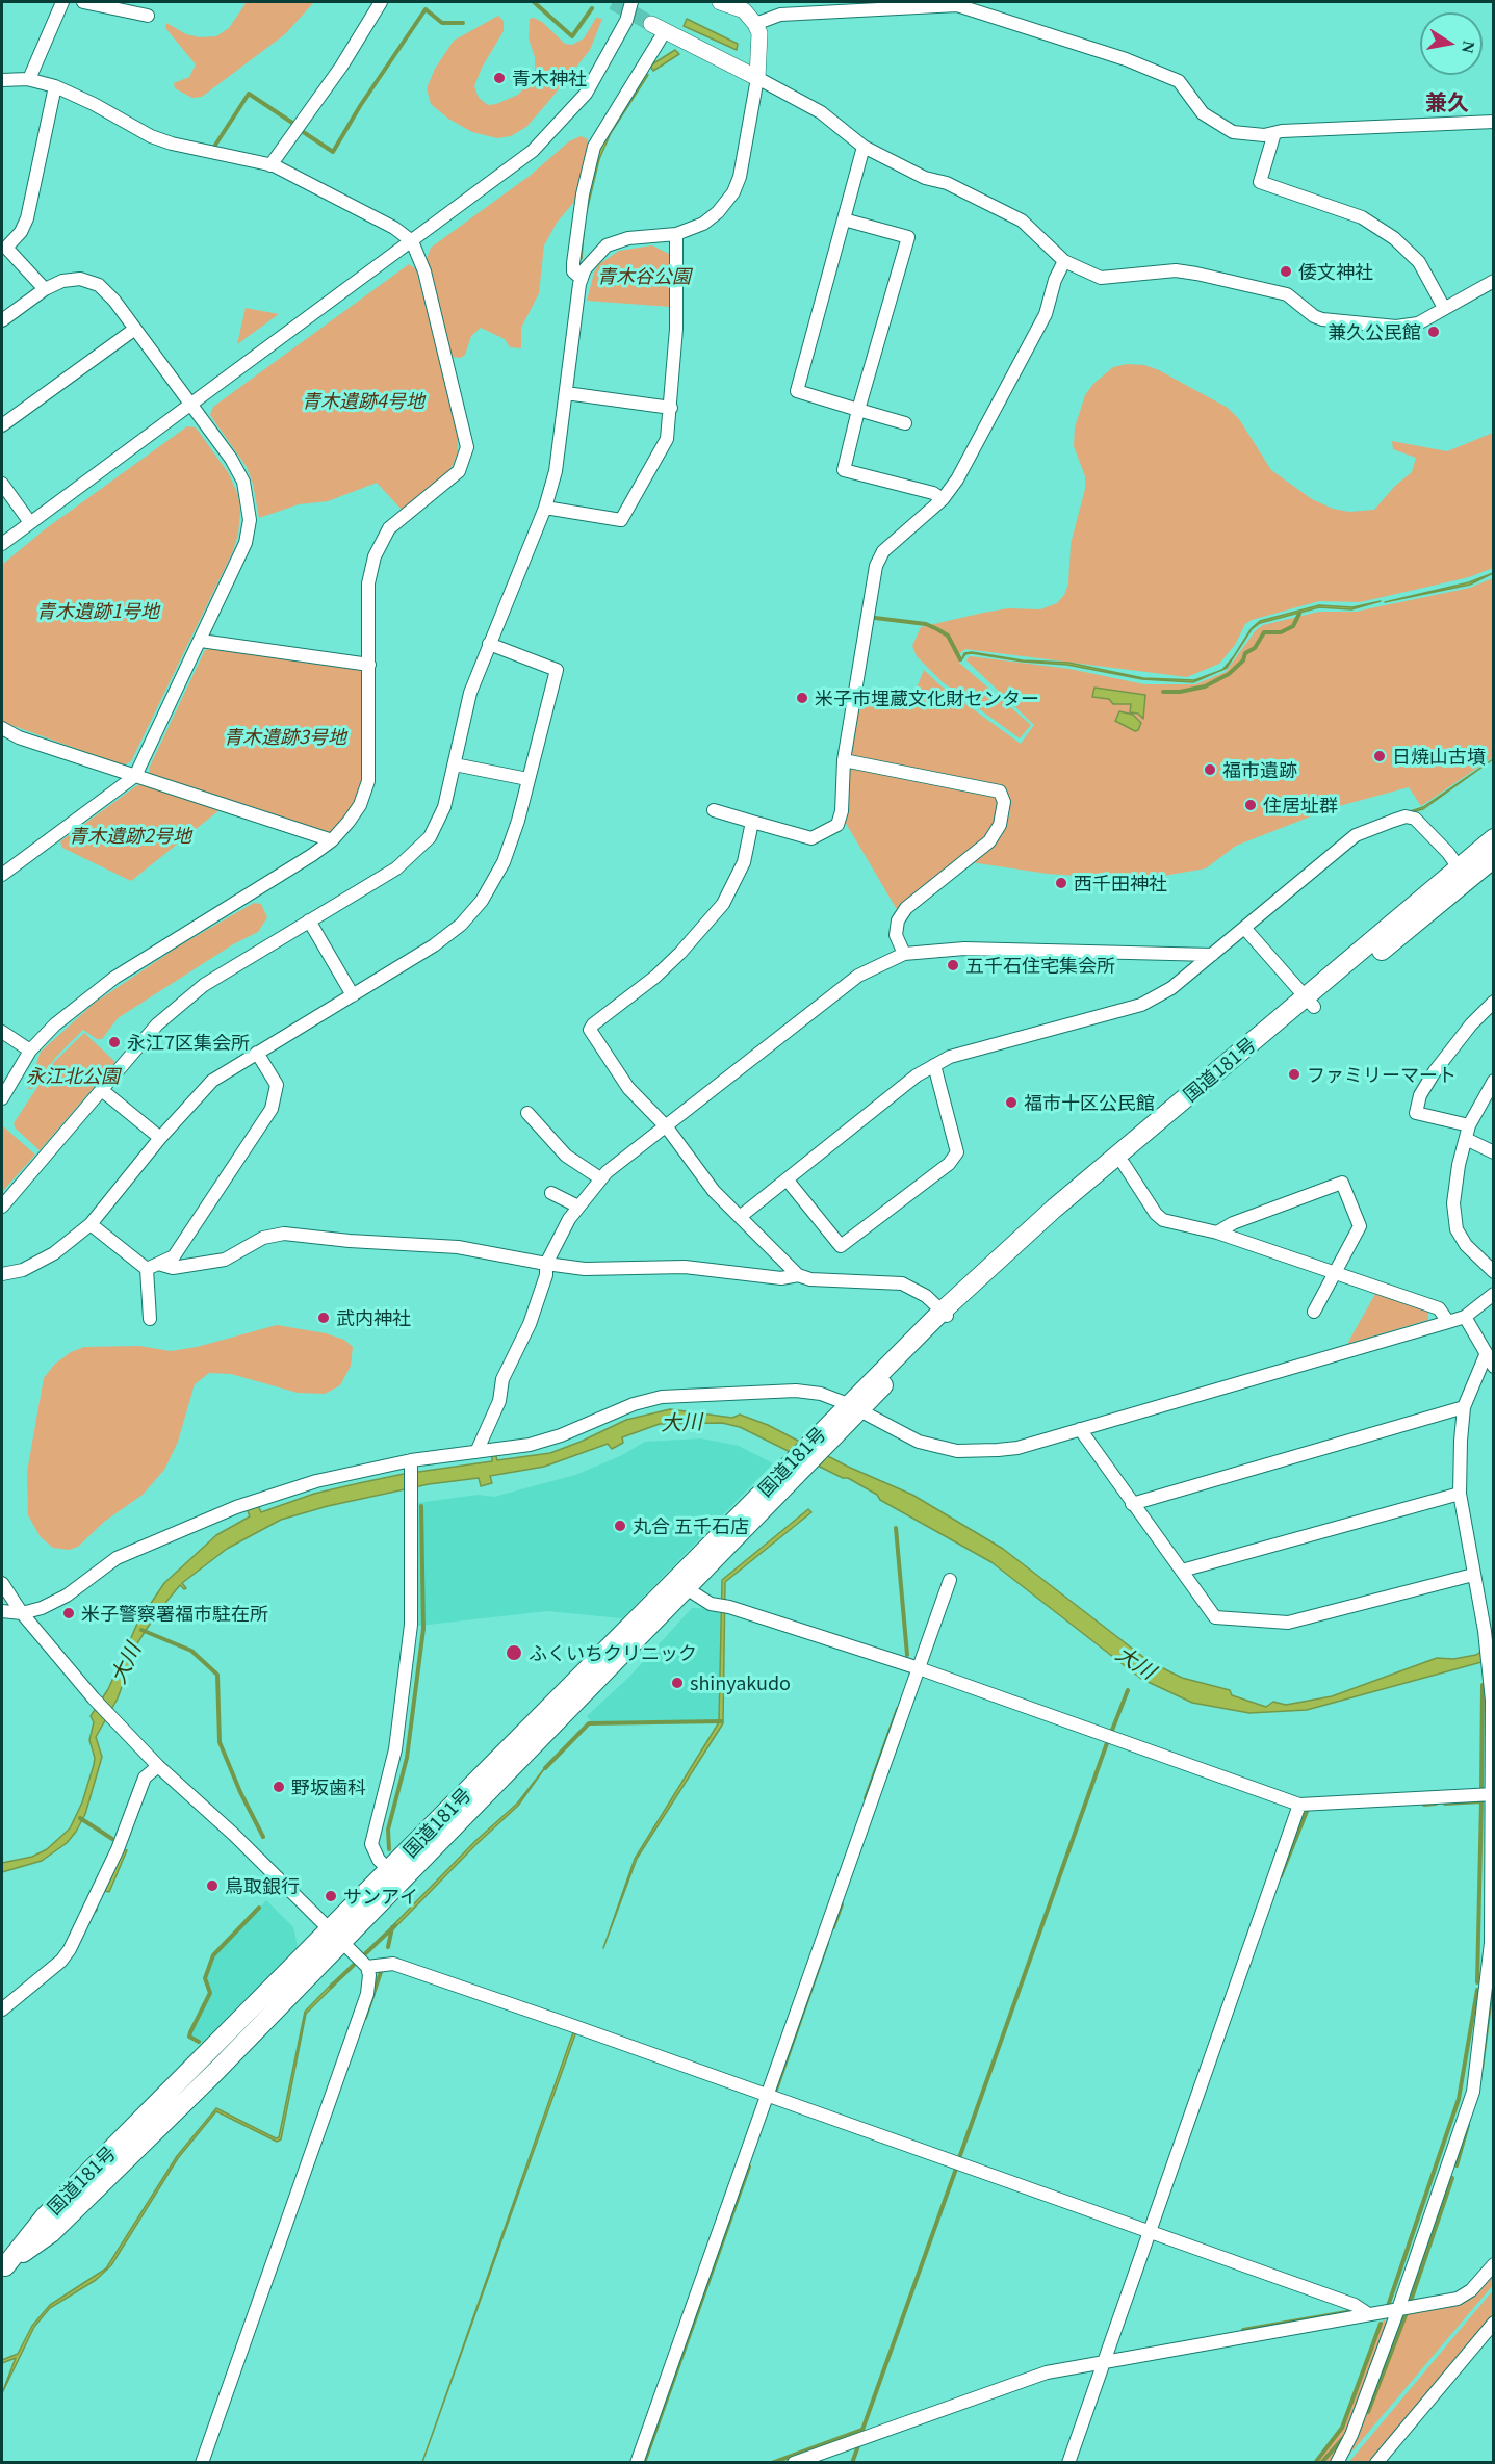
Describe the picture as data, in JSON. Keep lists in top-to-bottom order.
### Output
{
  "streets": {
    "highway": ["国道181号"]
  },
  "districts": ["兼久"],
  "water": ["大川"],
  "parks": [
    "青木谷公園",
    "青木遺跡4号地",
    "青木遺跡1号地",
    "青木遺跡3号地",
    "青木遺跡2号地",
    "永江北公園"
  ],
  "places": [
    "青木神社",
    "倭文神社",
    "兼久公民館",
    "米子市埋蔵文化財センター",
    "日焼山古墳",
    "福市遺跡",
    "住居址群",
    "西千田神社",
    "五千石住宅集会所",
    "永江7区集会所",
    "ファミリーマート",
    "福市十区公民館",
    "武内神社",
    "丸合 五千石店",
    "米子警察署福市駐在所",
    "ふくいちクリニック",
    "shinyakudo",
    "野坂歯科",
    "鳥取銀行",
    "サンアイ"
  ],
  "north": "right"
}
